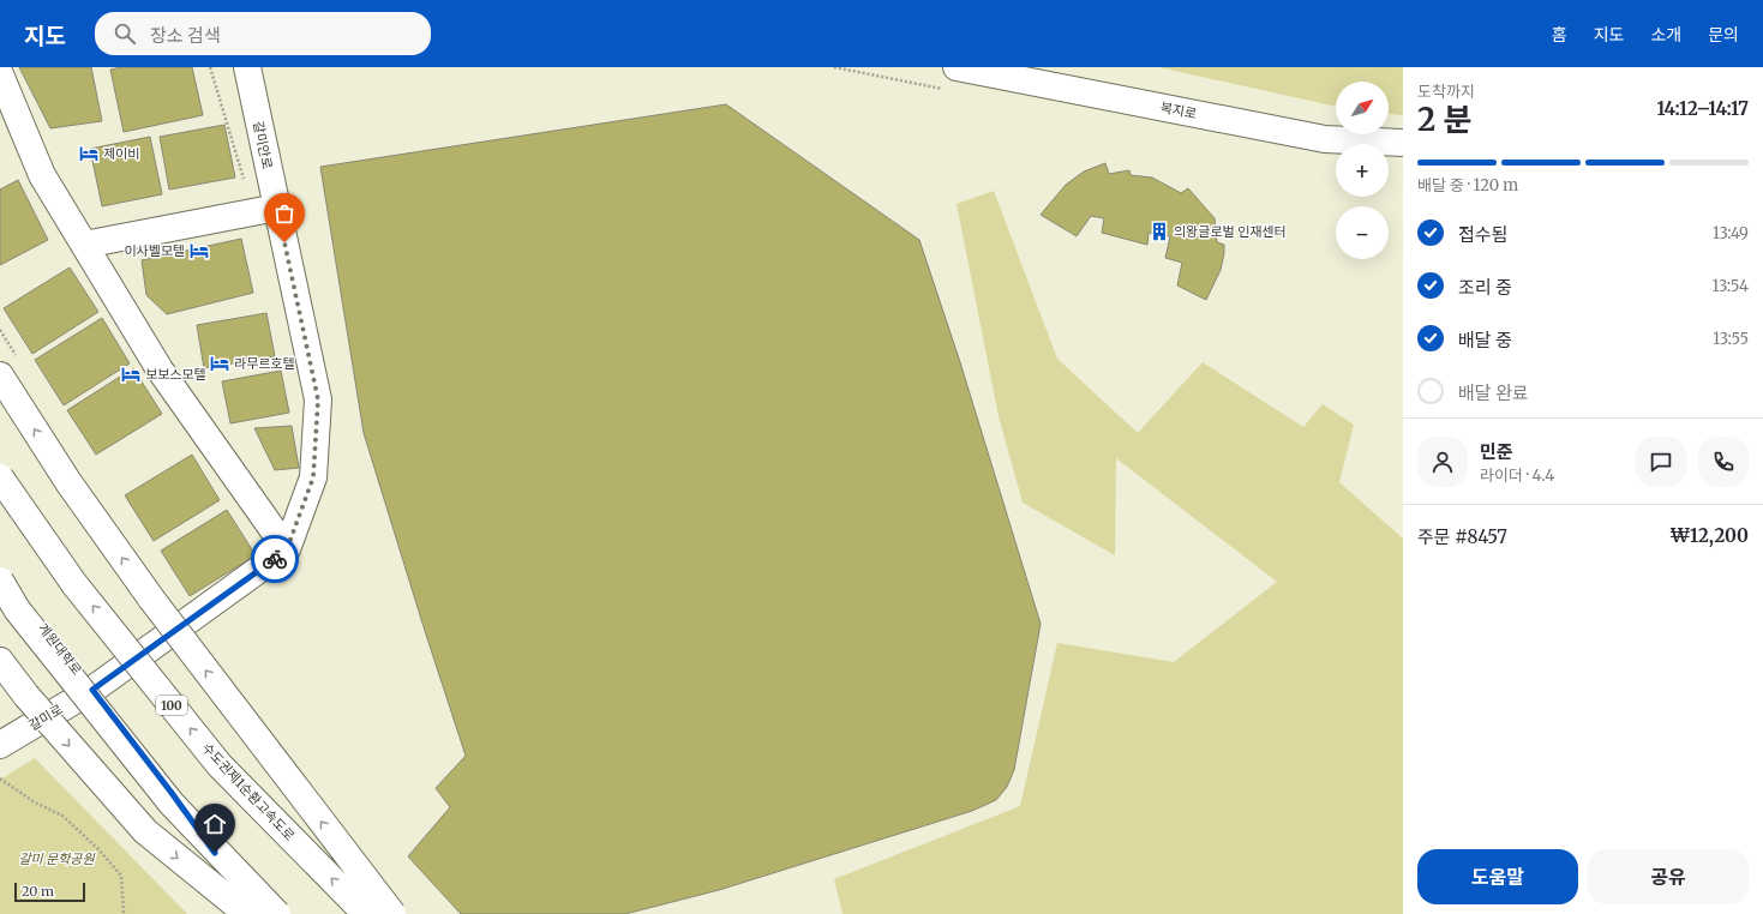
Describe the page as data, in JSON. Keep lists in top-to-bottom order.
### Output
{
  "streets": {
    "main road": [
      "복지로",
      "갈미안로",
      "계원대학로",
      "100",
      "갈미로",
      "수도권제1순환고속도로"
    ]
  },
  "crossings": [
    ["계원대학로", "갈미로"]
  ],
  "parks": ["갈미 문학공원"],
  "places": {
    "hotel": [
      "제이비",
      "이사벨모텔",
      "라무르호텔",
      "보보스모텔"
    ],
    "building": ["의왕글로벌 인재센터"]
  },
  "scale_bar": "20 m",
  "north": "top right",
  "page": {
    "header": "지도",
    "search": "장소 검색",
    "nav": [
      "홈",
      "지도",
      "소개",
      "문의"
    ],
    "heading": ["2 분", "도착까지", "14:12–14:17"],
    "panel": [
      "민준",
      "라이더 · 4.4",
      "주문 #8457",
      "₩12,200"
    ],
    "map_buttons": ["+", "−"],
    "bar": "배달 중 · 120 m",
    "list": [
      ["접수됨", "13:49"],
      ["조리 중", "13:54"],
      ["배달 중", "13:55"],
      "배달 완료"
    ],
    "buttons": ["도움말", "공유"],
    "scale": "20 m"
  }
}
